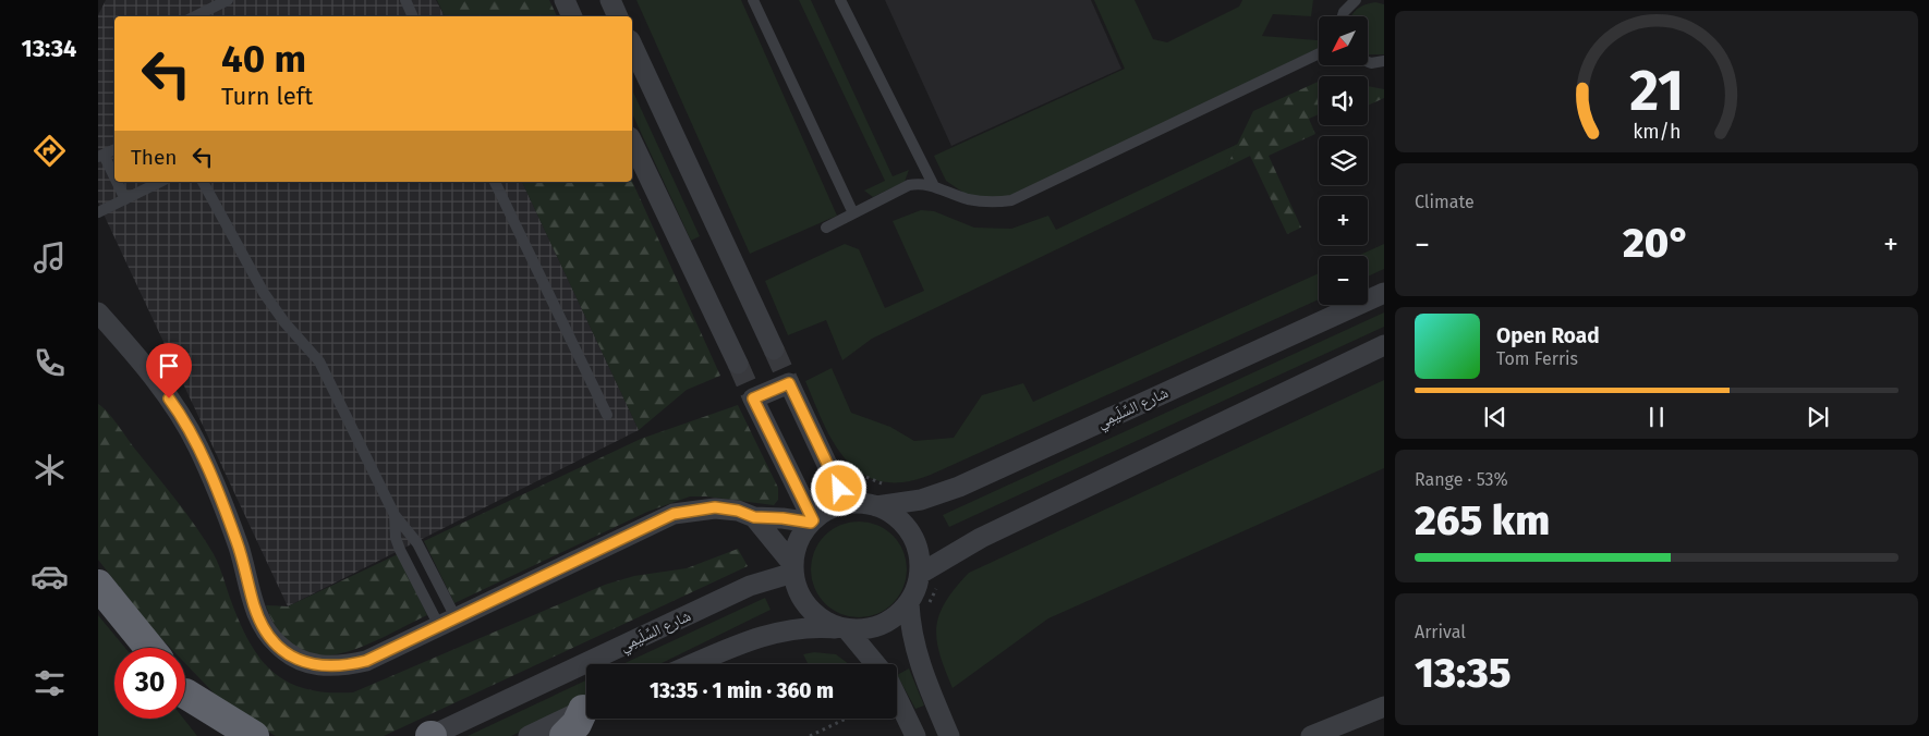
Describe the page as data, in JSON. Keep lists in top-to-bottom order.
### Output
{
  "streets": {
    "street": ["شارع السِّلَيمِي"]
  },
  "north": "bottom left",
  "page": {
    "tabs": "13:34",
    "map_buttons": ["+", "−"],
    "turn": ["40 m", "Turn left"],
    "then": "Then",
    "tile": [
      "Climate",
      ["Range · 53%", "265 km"],
      ["Arrival", "13:35"]
    ],
    "heat": ["−", "20°", "+"],
    "song": ["Open Road", "Tom Ferris"],
    "limit": "30",
    "trip": "13:35 · 1 min · 360 m",
    "gauge": ["21", "km/h"]
  }
}
